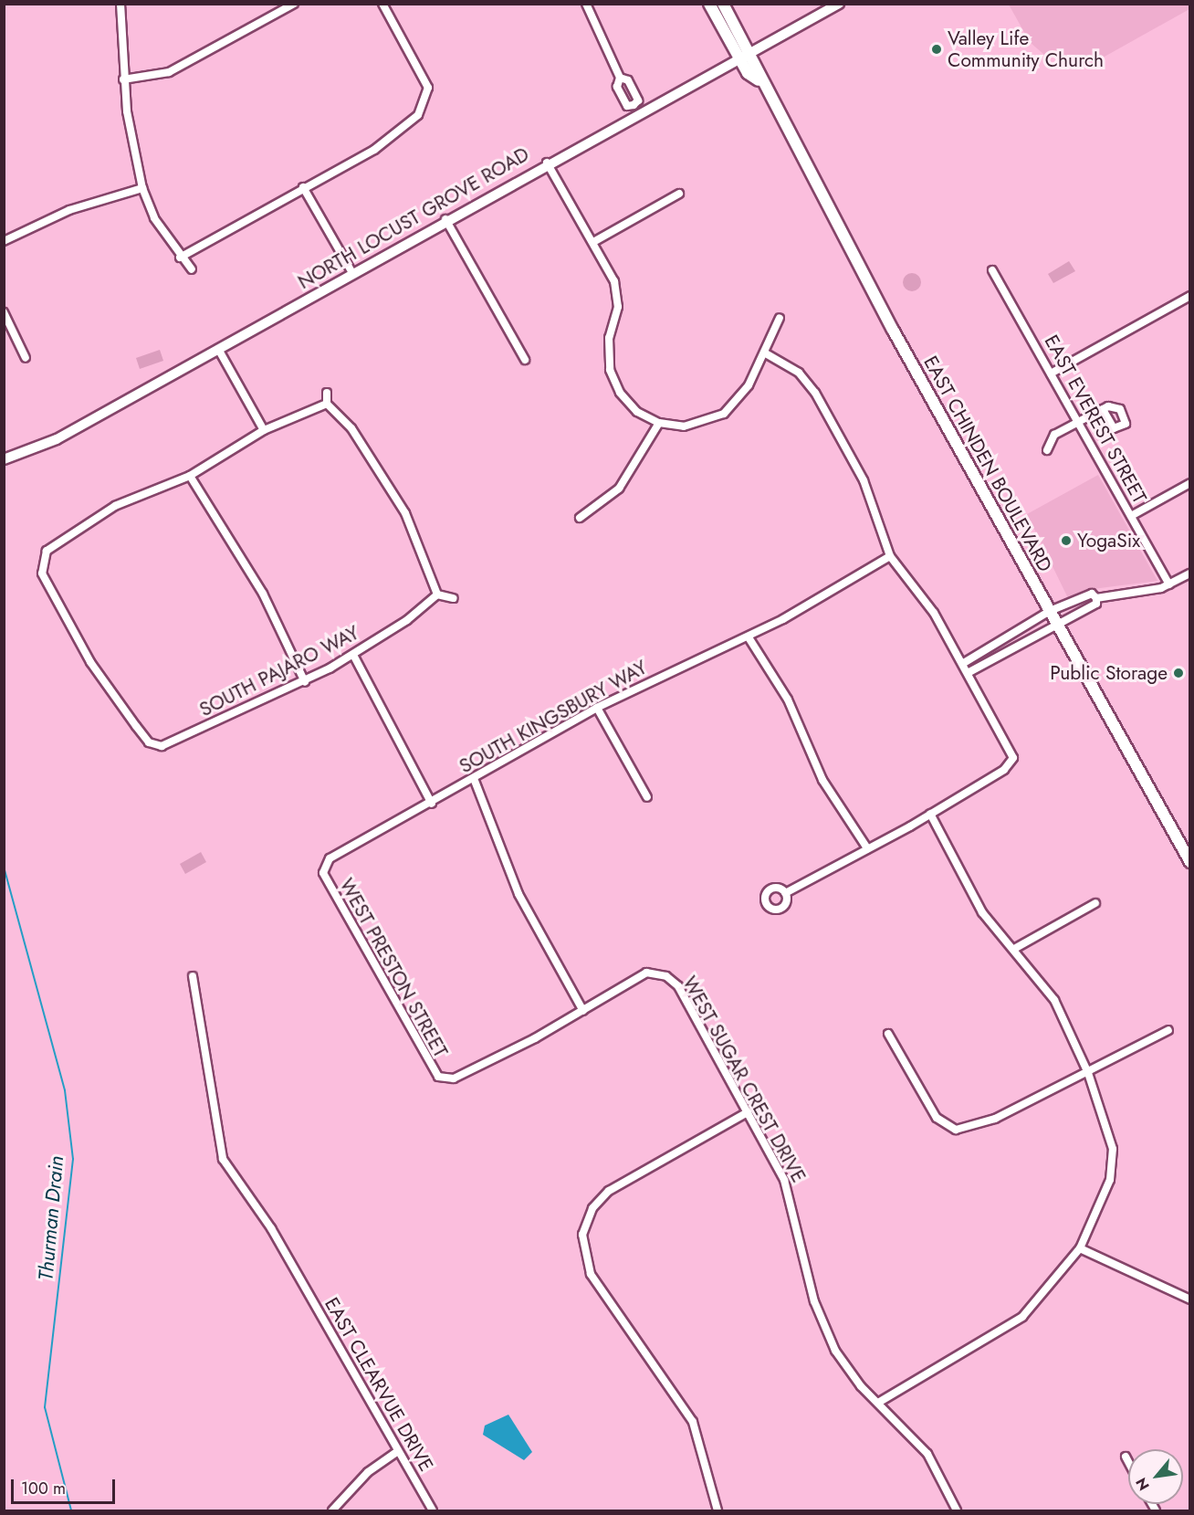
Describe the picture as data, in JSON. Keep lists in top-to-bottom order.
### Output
{
  "streets": {
    "main road": ["EAST CHINDEN BOULEVARD"],
    "street": [
      "NORTH LOCUST GROVE ROAD",
      "EAST EVEREST STREET",
      "SOUTH PAJARO WAY",
      "SOUTH KINGSBURY WAY",
      "WEST PRESTON STREET",
      "WEST SUGAR CREST DRIVE",
      "EAST CLEARVUE DRIVE"
    ]
  },
  "crossings": [
    ["NORTH LOCUST GROVE ROAD", "EAST CHINDEN BOULEVARD"],
    ["SOUTH KINGSBURY WAY", "WEST PRESTON STREET"],
    ["WEST PRESTON STREET", "WEST SUGAR CREST DRIVE"]
  ],
  "water": ["Thurman Drain"],
  "places": ["Valley Life Community Church", "YogaSix", "Public Storage"],
  "scale_bar": "100 m",
  "north": "bottom left"
}
